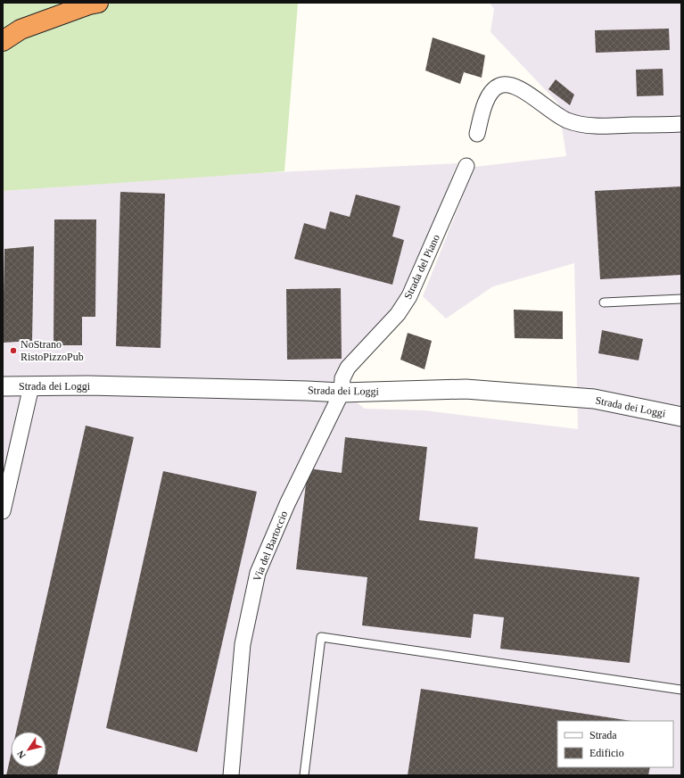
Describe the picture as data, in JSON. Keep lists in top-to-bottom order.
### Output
{
  "streets": {
    "street": ["Strada del Piano", "Strada dei Loggi", "Via del Bartoccio"]
  },
  "crossings": [
    ["Strada del Piano", "Strada dei Loggi"],
    ["Strada del Piano", "Via del Bartoccio"],
    ["Strada dei Loggi", "Via del Bartoccio"]
  ],
  "places": ["NoStrano RistoPizzoPub"],
  "legend": ["Strada", "Edificio"],
  "north": "bottom left"
}
